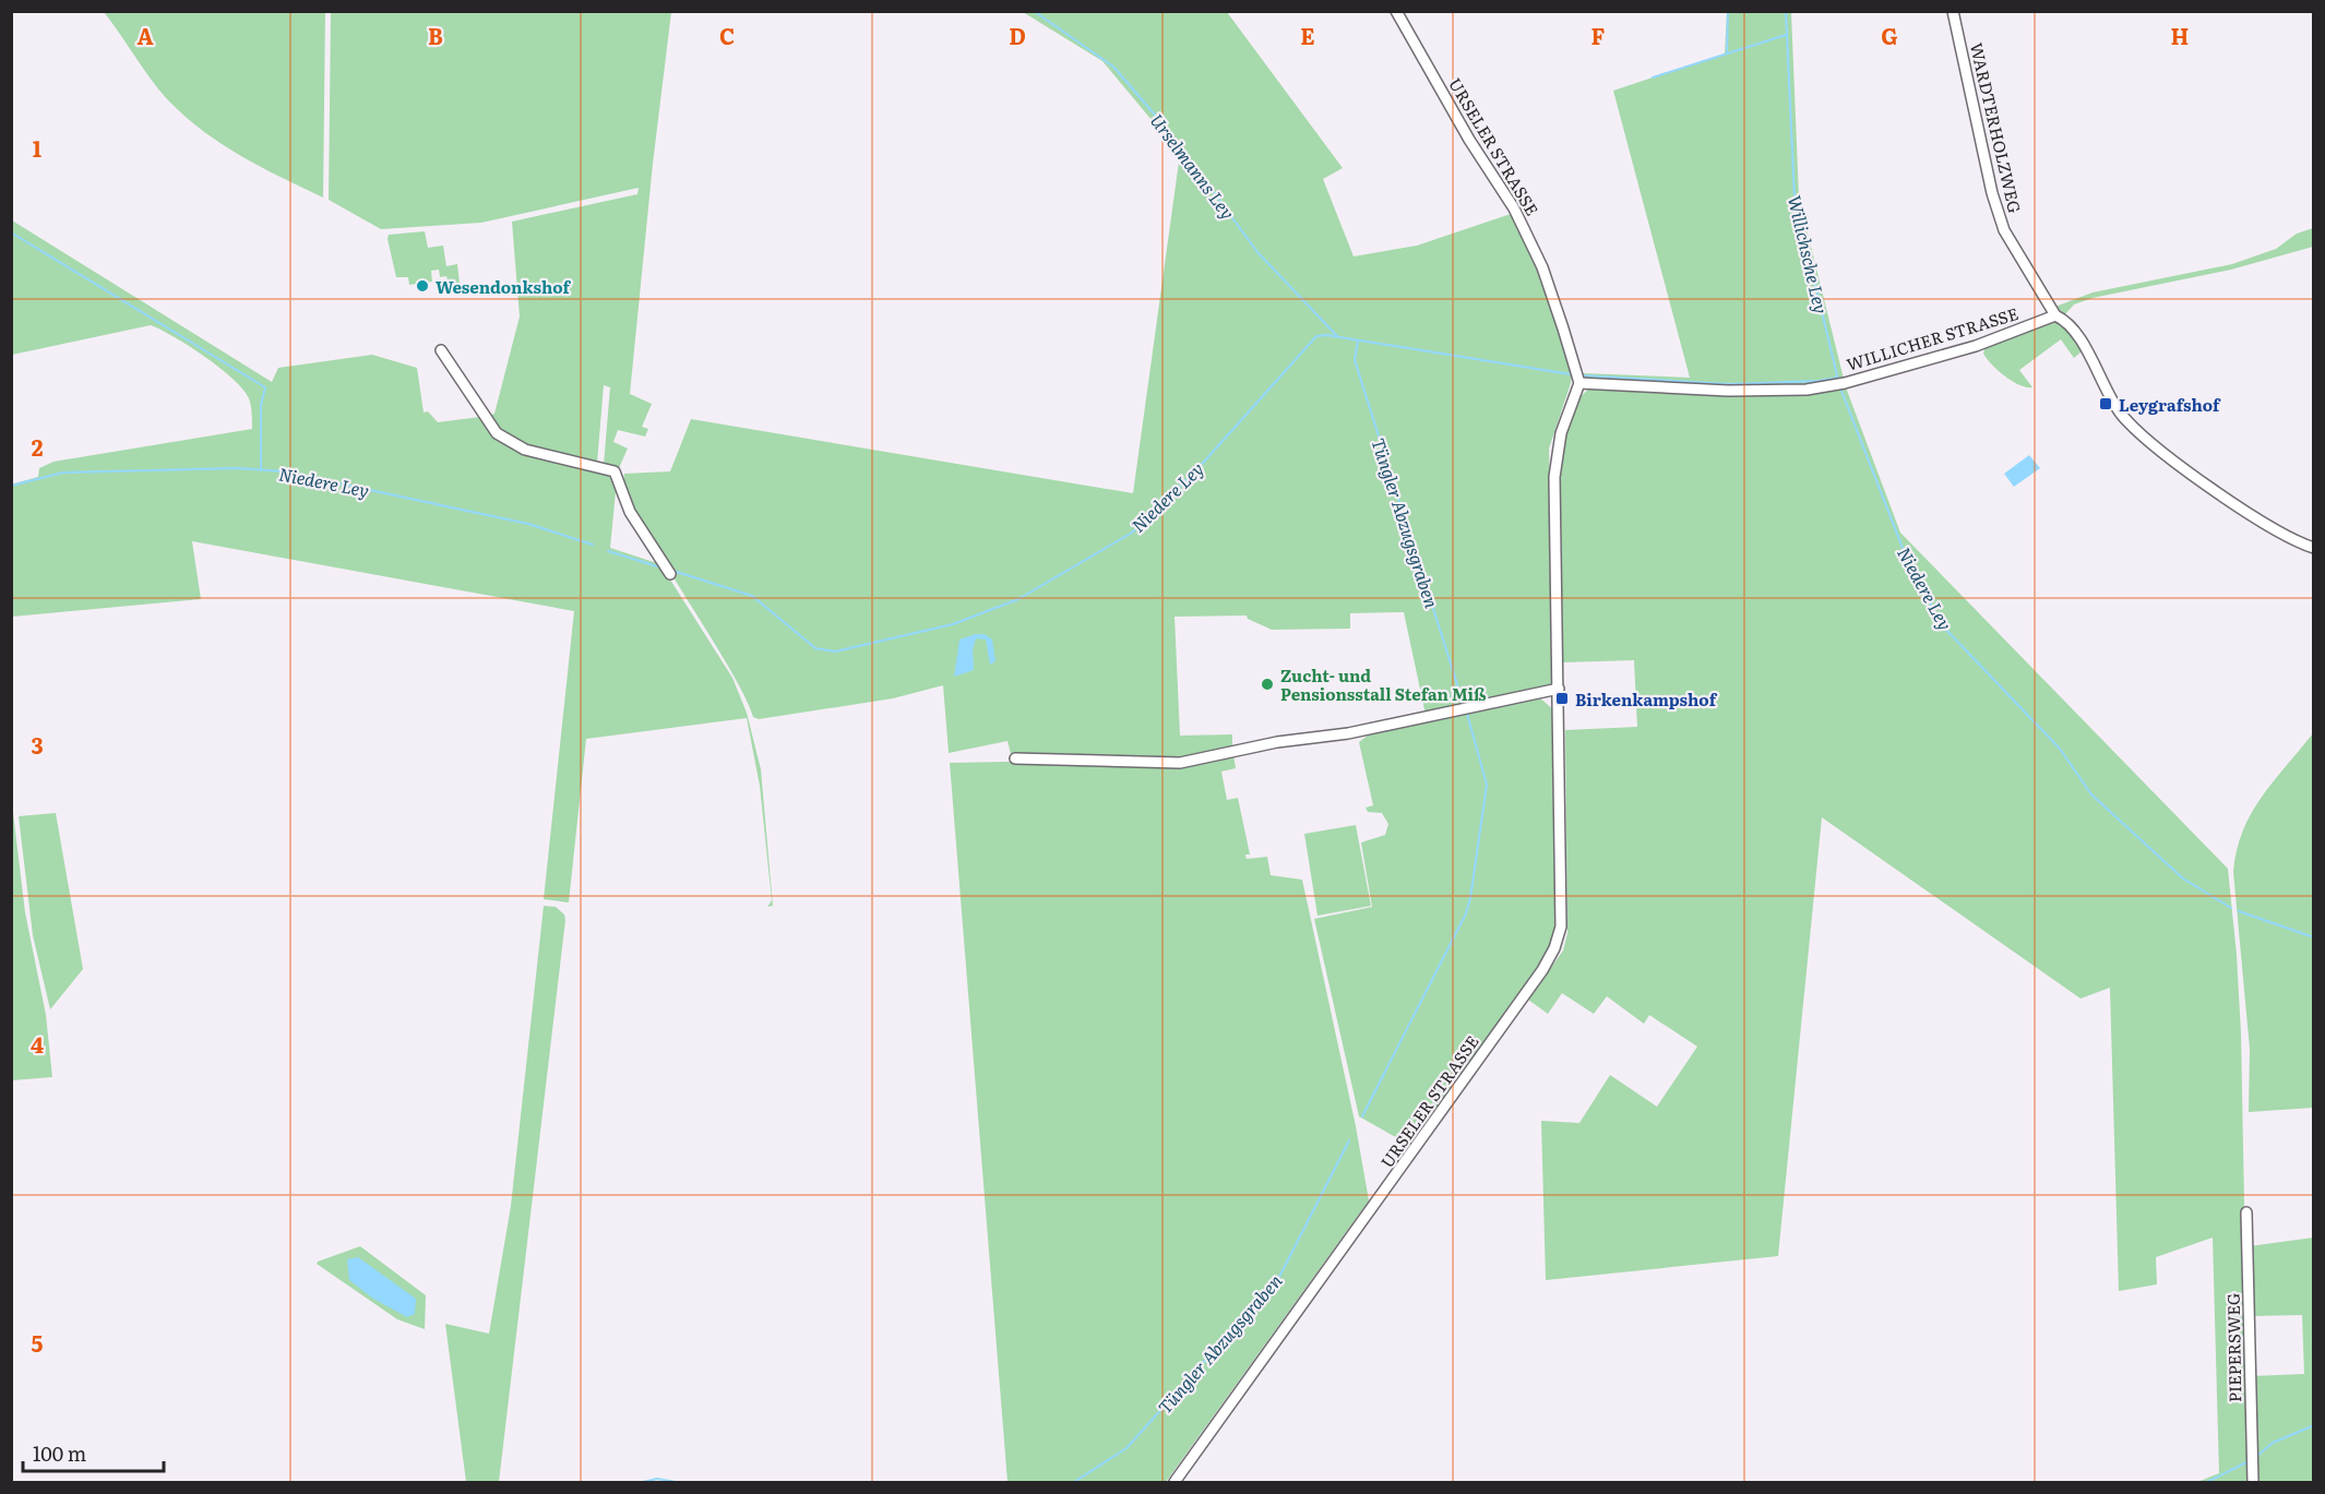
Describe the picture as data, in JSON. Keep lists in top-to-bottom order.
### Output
{
  "streets": {
    "street": [
      "WARDTERHOLZWEG",
      "URSELER STRASSE",
      "WILLICHER STRASSE",
      "PIEPERSWEG"
    ]
  },
  "crossings": [
    ["WARDTERHOLZWEG", "WILLICHER STRASSE"],
    ["URSELER STRASSE", "WILLICHER STRASSE"]
  ],
  "water": [
    "Urselmanns Ley",
    "Willichsche Ley",
    "Niedere Ley",
    "Tüngler Abzugsgraben"
  ],
  "places": {
    "other": ["Wesendonkshof", "Zucht- und Pensionsstall Stefan Miß"],
    "transit": ["Leygrafshof", "Birkenkampshof"]
  },
  "scale_bar": "100 m",
  "grid": {
    "columns": [
      "A",
      "B",
      "C",
      "D",
      "E",
      "F",
      "G",
      "H"
    ],
    "rows": [
      "1",
      "2",
      "3",
      "4",
      "5"
    ]
  }
}
